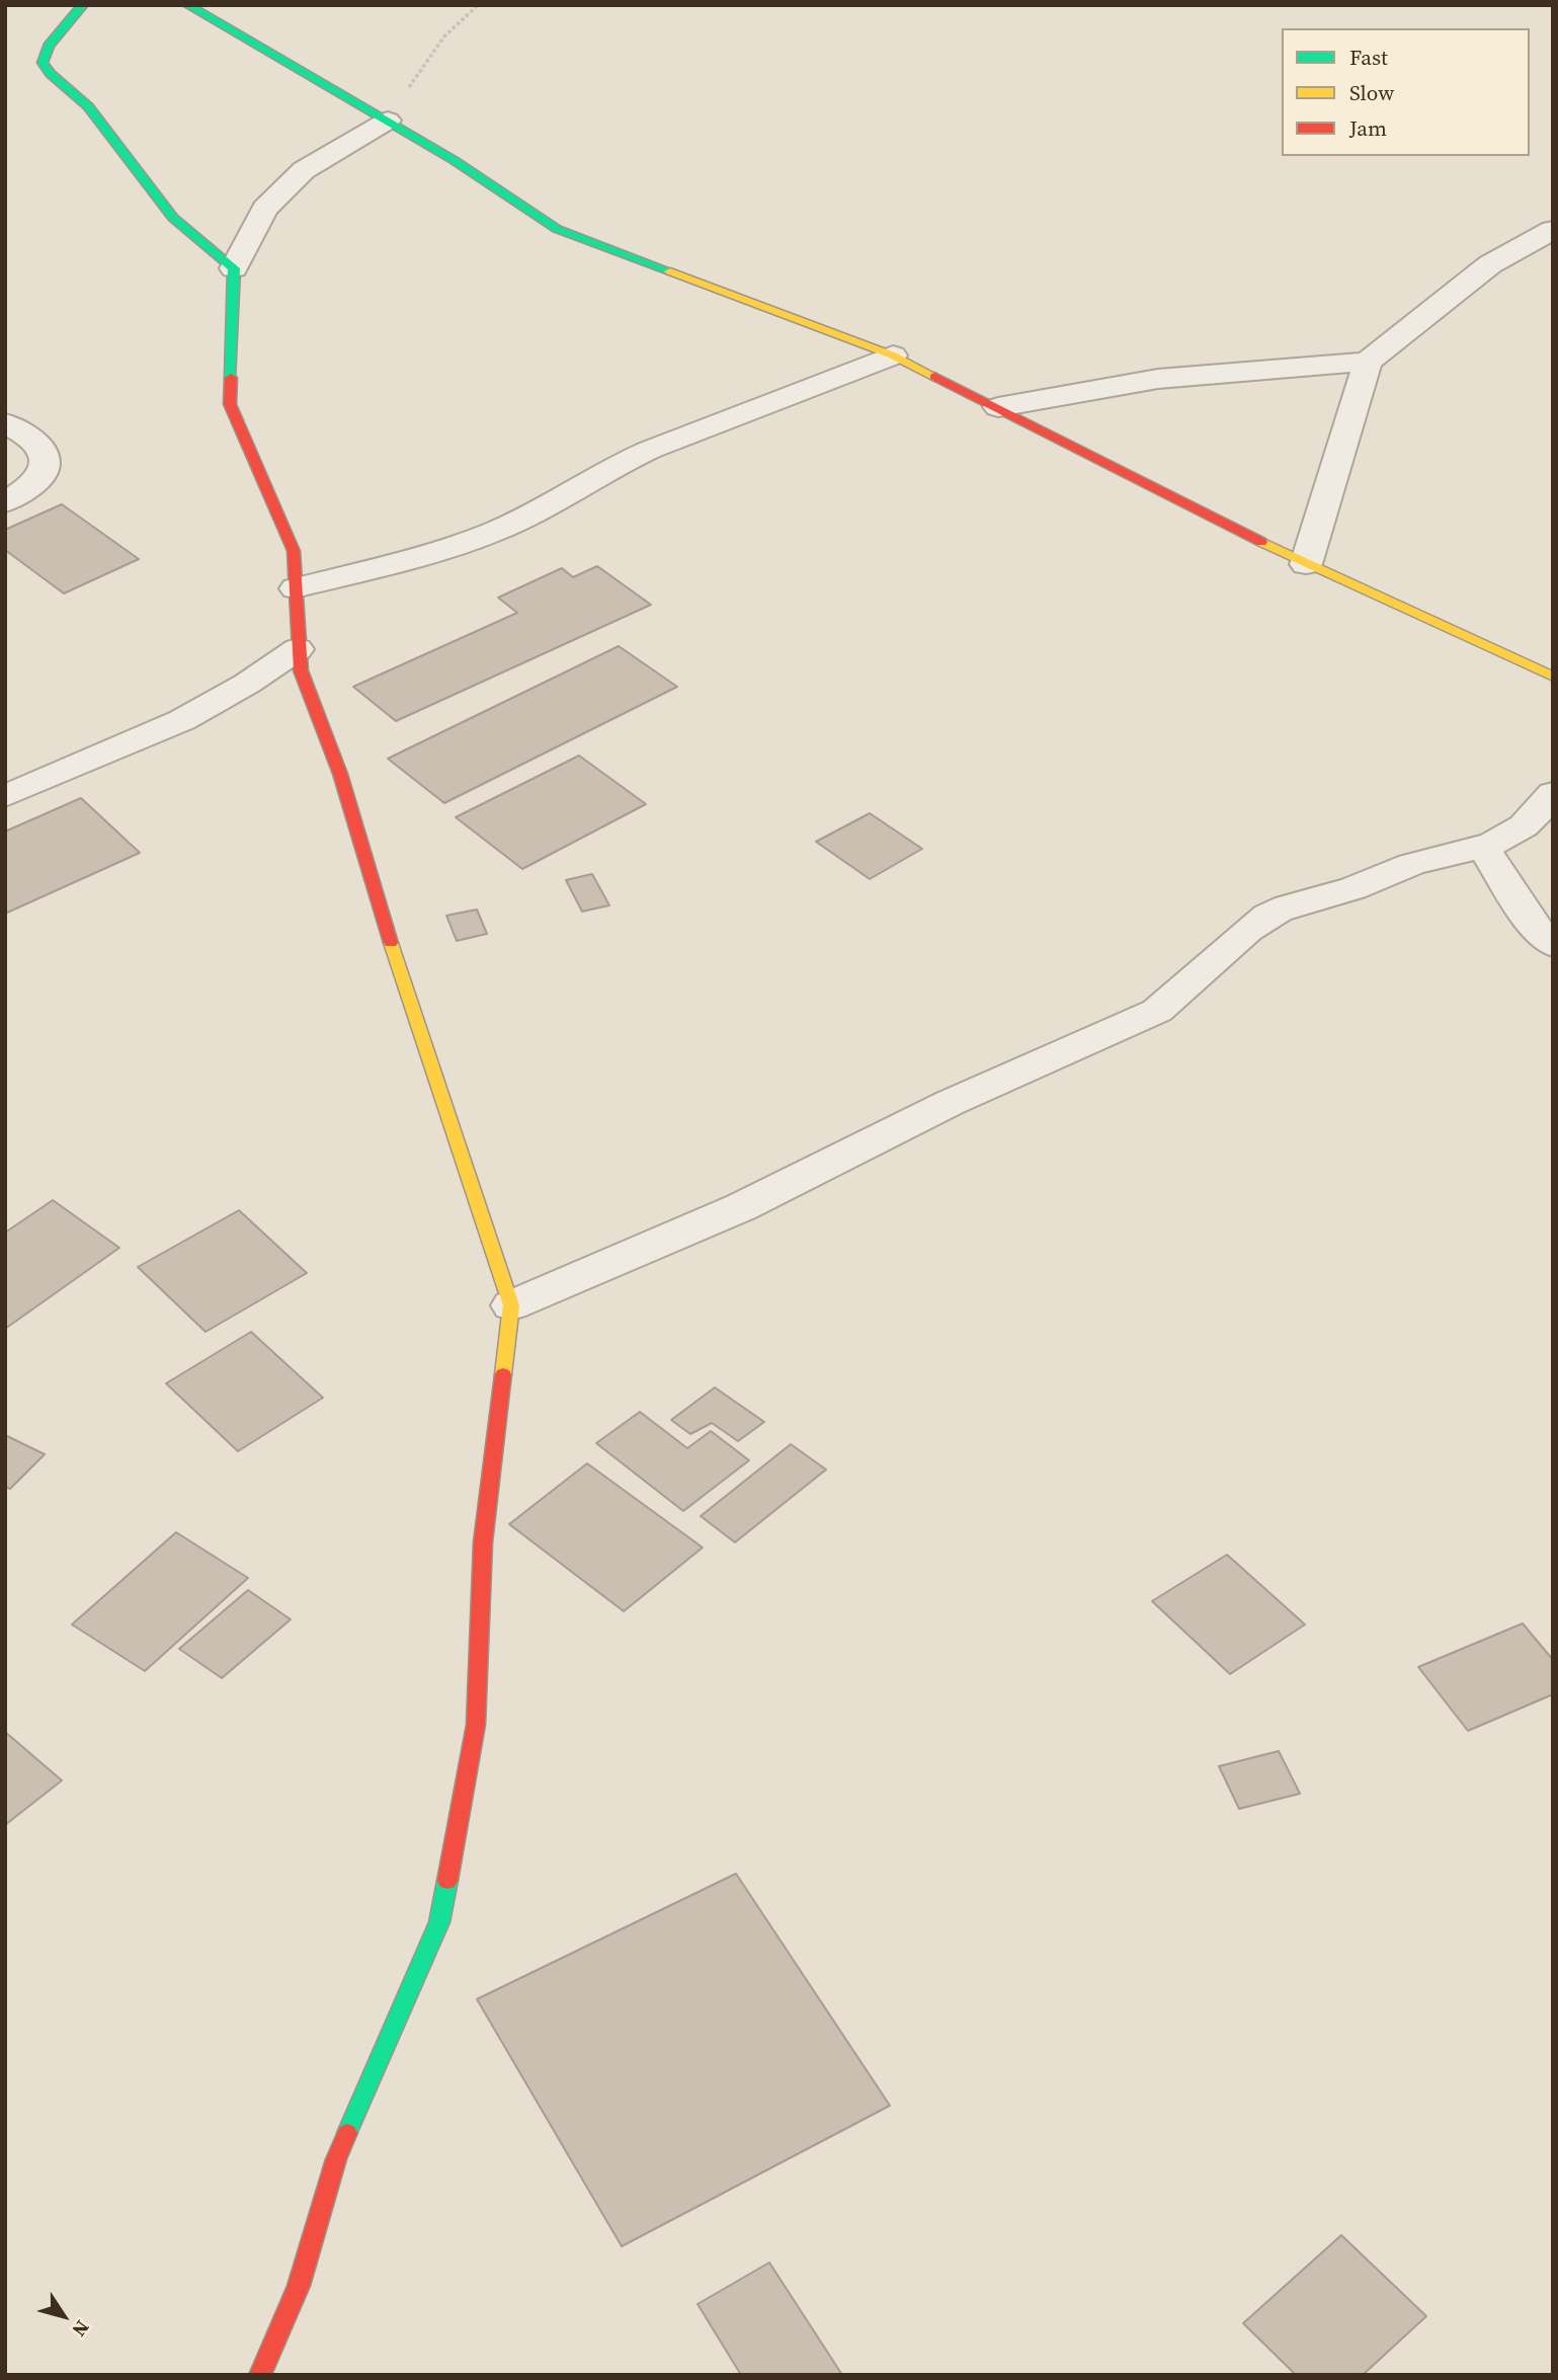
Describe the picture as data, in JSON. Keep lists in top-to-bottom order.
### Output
{
  "legend": ["Fast", "Slow", "Jam"],
  "north": "bottom right"
}
